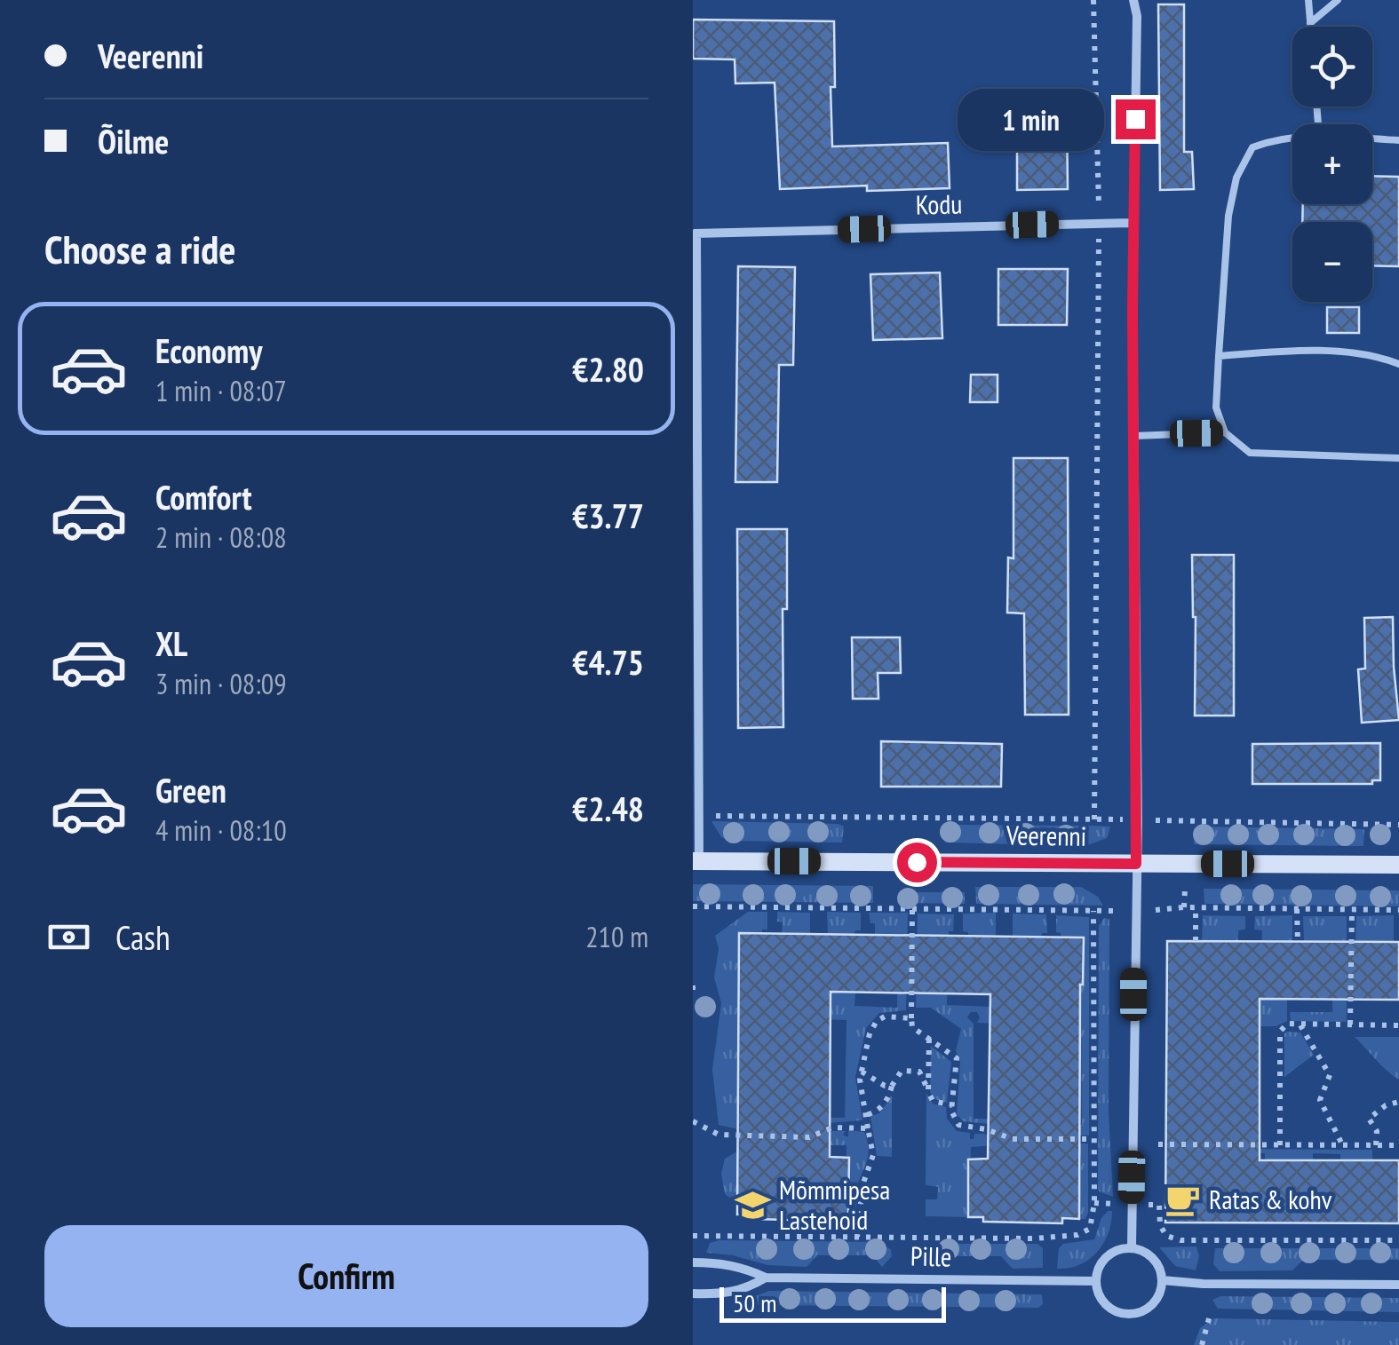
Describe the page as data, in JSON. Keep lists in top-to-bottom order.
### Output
{
  "streets": {
    "street": ["Kodu", "Veerenni", "Pille"]
  },
  "places": {
    "cafe": ["Ratas & kohv"],
    "school or university": ["Mõmmipesa Lastehoid"]
  },
  "scale_bar": "50 m",
  "page": {
    "banner": ["Veerenni", "Õilme"],
    "map_buttons": ["+", "−"],
    "bubble": "1 min",
    "heading": "Choose a ride",
    "list": [
      {
        "name": "Economy",
        "note": "1 min · 08:07",
        "value": "€2.80"
      },
      {
        "name": "Comfort",
        "note": "2 min · 08:08",
        "value": "€3.77"
      },
      {
        "name": "XL",
        "note": "3 min · 08:09",
        "value": "€4.75"
      },
      {
        "name": "Green",
        "note": "4 min · 08:10",
        "value": "€2.48"
      }
    ],
    "pay": ["Cash", "210 m"],
    "buttons": "Confirm",
    "scale": "50 m"
  }
}
